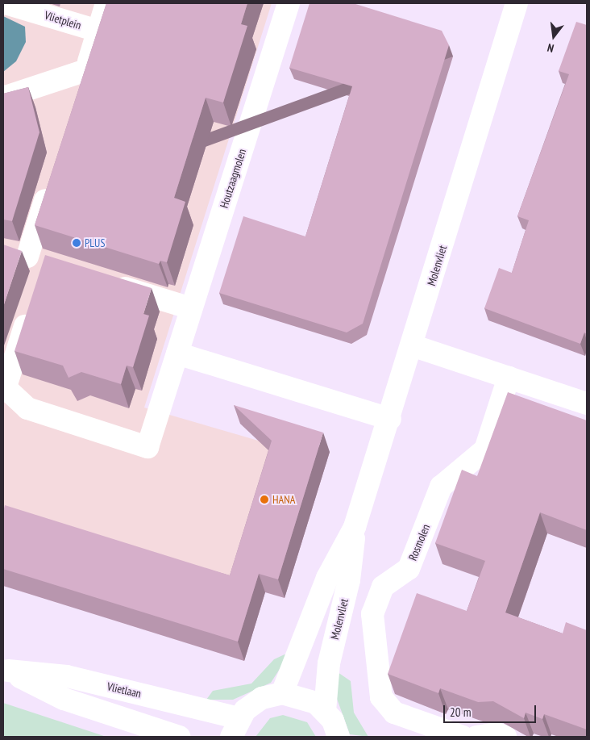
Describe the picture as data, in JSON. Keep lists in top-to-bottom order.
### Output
{
  "streets": {
    "street": [
      "Vlietplein",
      "Houtzaagmolen",
      "Molenvliet",
      "Rosmolen",
      "Vlietlaan"
    ]
  },
  "places": ["PLUS", "HANA"],
  "scale_bar": "20 m",
  "north": "bottom"
}
